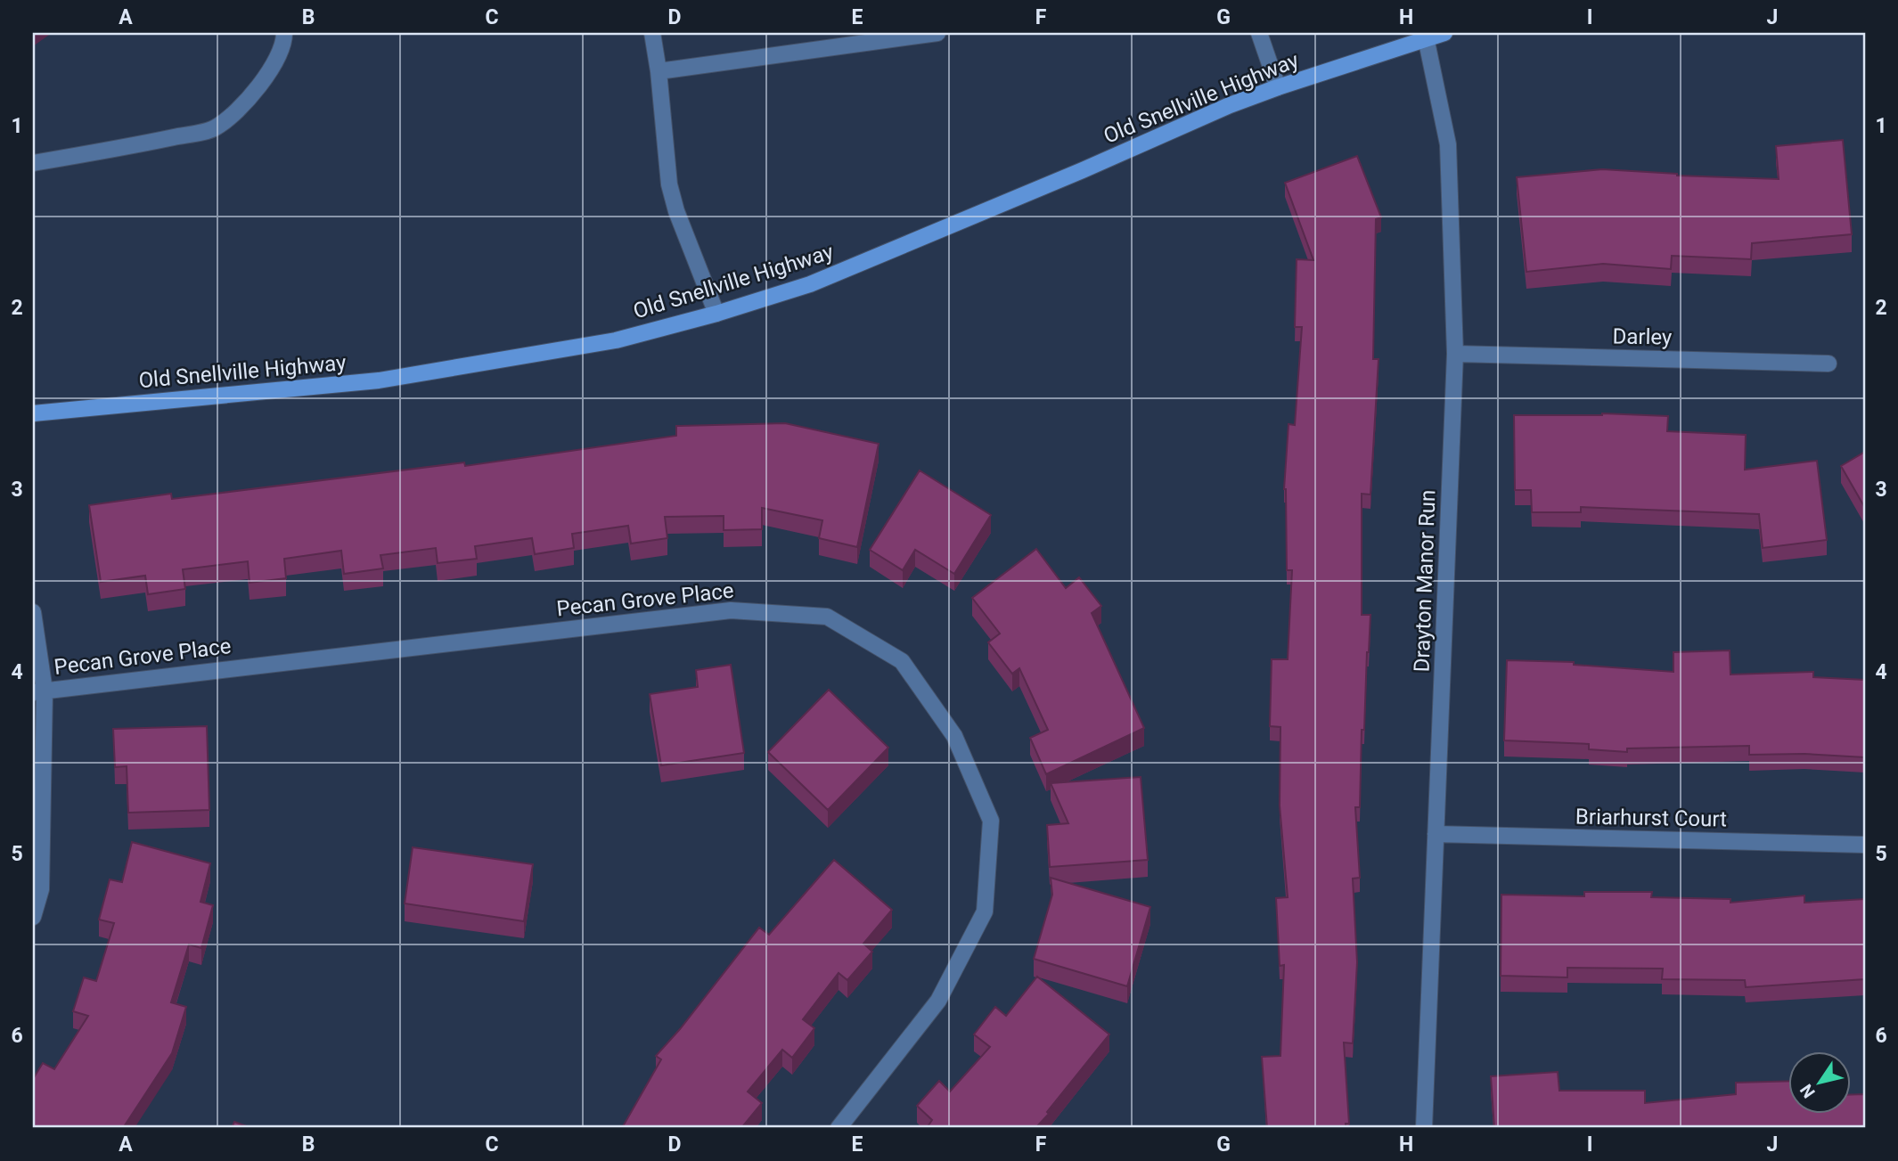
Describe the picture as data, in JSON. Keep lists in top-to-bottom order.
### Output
{
  "streets": {
    "street": [
      "Old Snellville Highway",
      "Darley",
      "Drayton Manor Run",
      "Pecan Grove Place",
      "Briarhurst Court"
    ]
  },
  "crossings": [
    ["Old Snellville Highway", "Drayton Manor Run"],
    ["Darley", "Drayton Manor Run"],
    ["Drayton Manor Run", "Briarhurst Court"]
  ],
  "north": "bottom left",
  "grid": {
    "columns": [
      "A",
      "B",
      "C",
      "D",
      "E",
      "F",
      "G",
      "H",
      "I",
      "J"
    ],
    "rows": [
      "1",
      "2",
      "3",
      "4",
      "5",
      "6"
    ]
  }
}
